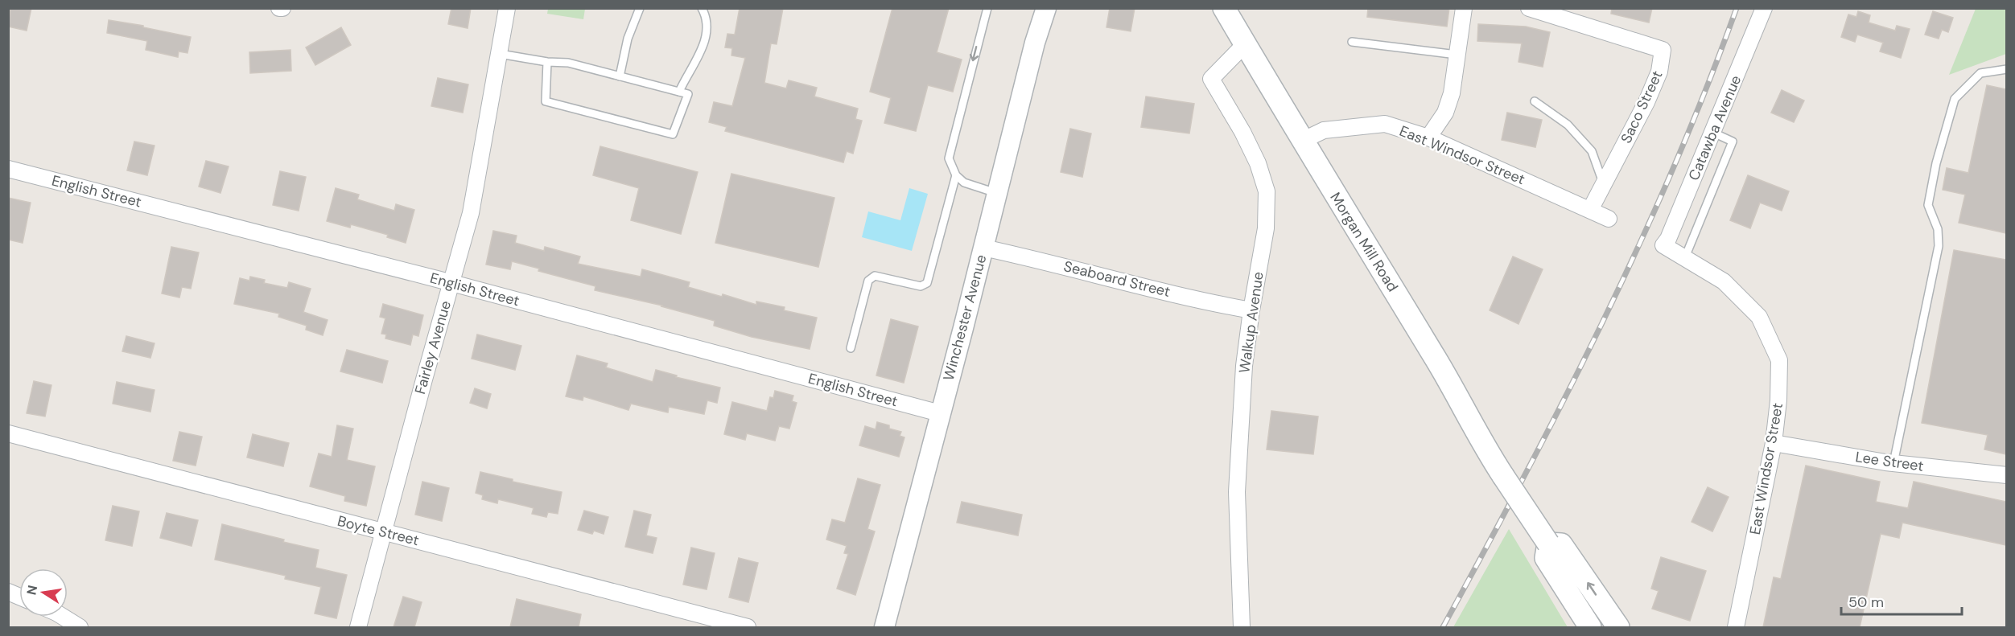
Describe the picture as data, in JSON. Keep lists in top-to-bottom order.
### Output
{
  "streets": {
    "main road": ["Morgan Mill Road"],
    "street": [
      "Saco Street",
      "Catawba Avenue",
      "East Windsor Street",
      "English Street",
      "Seaboard Street",
      "Winchester Avenue",
      "Walkup Avenue",
      "Fairley Avenue",
      "Lee Street",
      "Boyte Street"
    ]
  },
  "crossings": [
    ["Saco Street", "East Windsor Street"],
    ["Catawba Avenue", "East Windsor Street"],
    ["East Windsor Street", "Morgan Mill Road"],
    ["East Windsor Street", "Lee Street"],
    ["English Street", "Winchester Avenue"],
    ["English Street", "Fairley Avenue"],
    ["Morgan Mill Road", "Walkup Avenue"],
    ["Seaboard Street", "Winchester Avenue"],
    ["Seaboard Street", "Walkup Avenue"],
    ["Fairley Avenue", "Boyte Street"]
  ],
  "scale_bar": "50 m",
  "north": "left"
}
